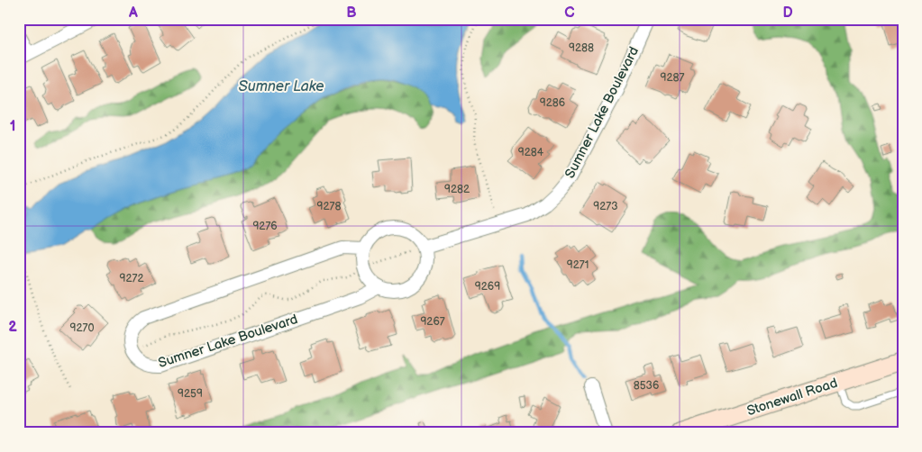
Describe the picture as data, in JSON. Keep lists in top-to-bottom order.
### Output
{
  "streets": {
    "street": ["Sumner Lake Boulevard", "Stonewall Road"]
  },
  "water": ["Sumner Lake"],
  "house_numbers": [
    "9288",
    "9287",
    "9286",
    "9284",
    "9282",
    "9278",
    "9273",
    "9276",
    "9271",
    "9272",
    "9269",
    "9267",
    "9270",
    "8536",
    "9259"
  ],
  "grid": {
    "columns": [
      "A",
      "B",
      "C",
      "D"
    ],
    "rows": ["1", "2"]
  }
}
